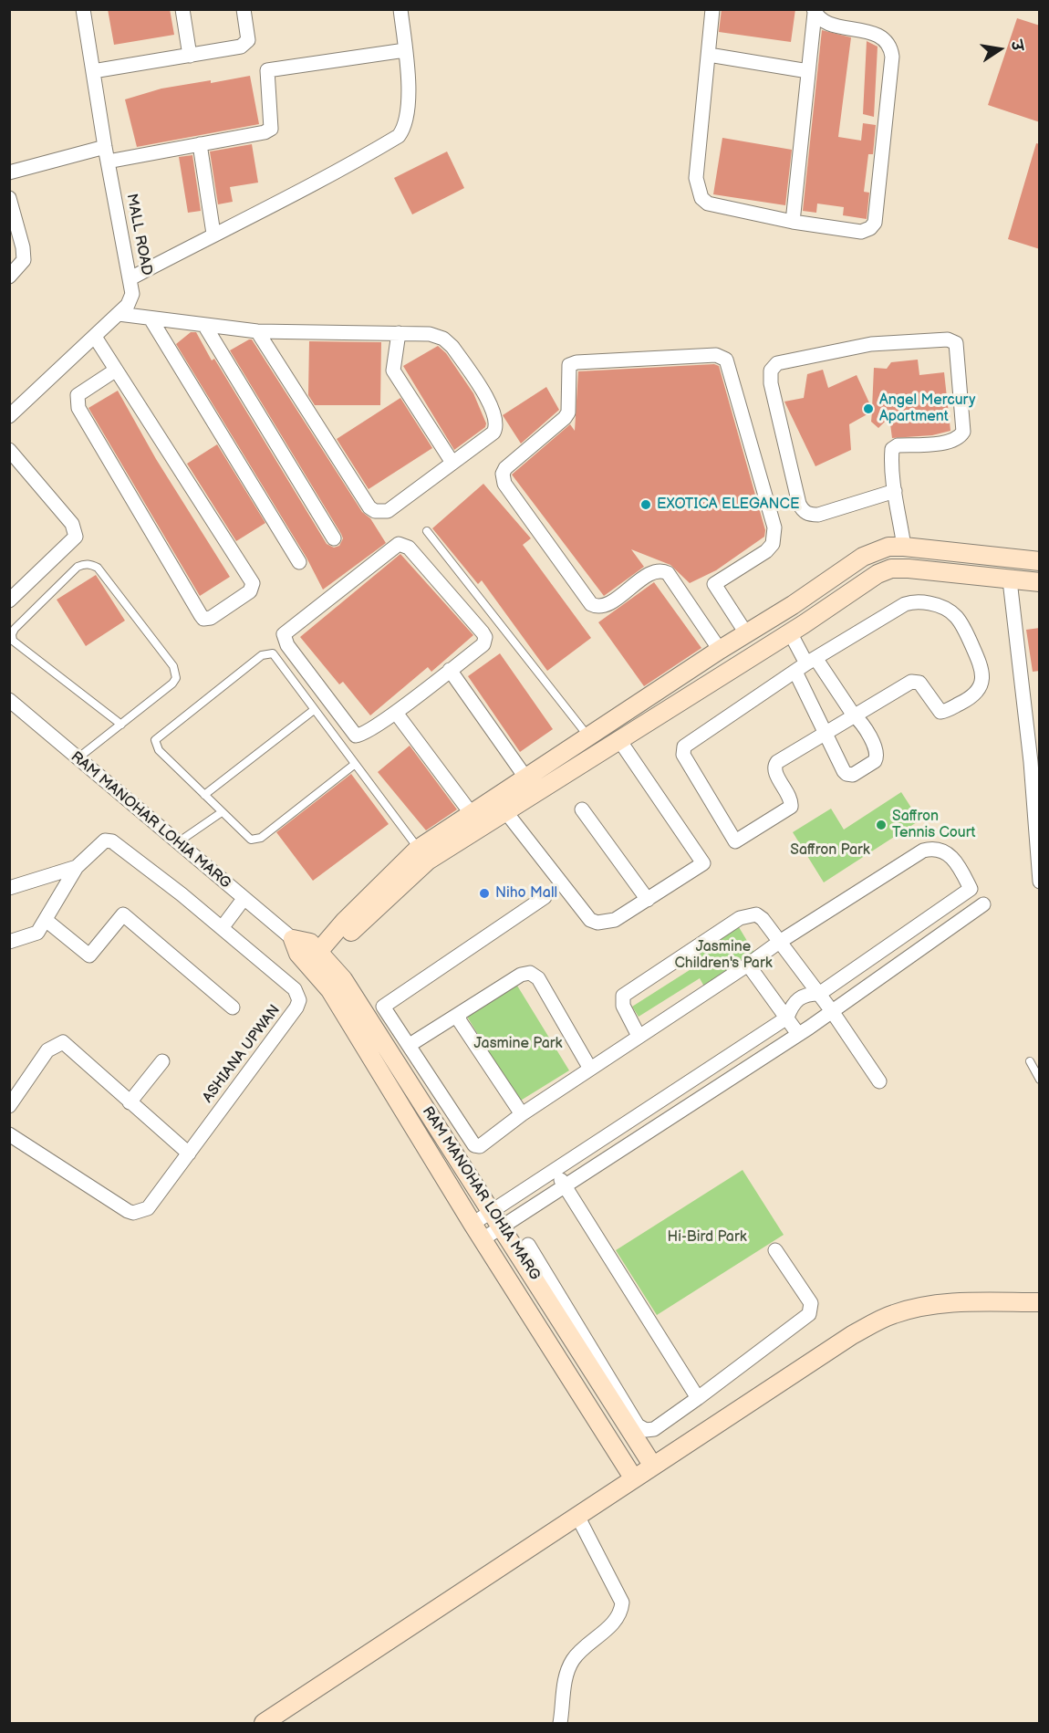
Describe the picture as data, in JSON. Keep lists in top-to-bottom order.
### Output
{
  "streets": {
    "street": ["MALL ROAD", "RAM MANOHAR LOHIA MARG", "ASHIANA UPWAN"]
  },
  "parks": [
    "Saffron Park",
    "Jasmine Children's Park",
    "Jasmine Park",
    "Hi-Bird Park"
  ],
  "places": [
    "Angel Mercury Apartment",
    "EXOTICA ELEGANCE",
    "Saffron Tennis Court",
    "Niho Mall"
  ],
  "north": "right"
}
